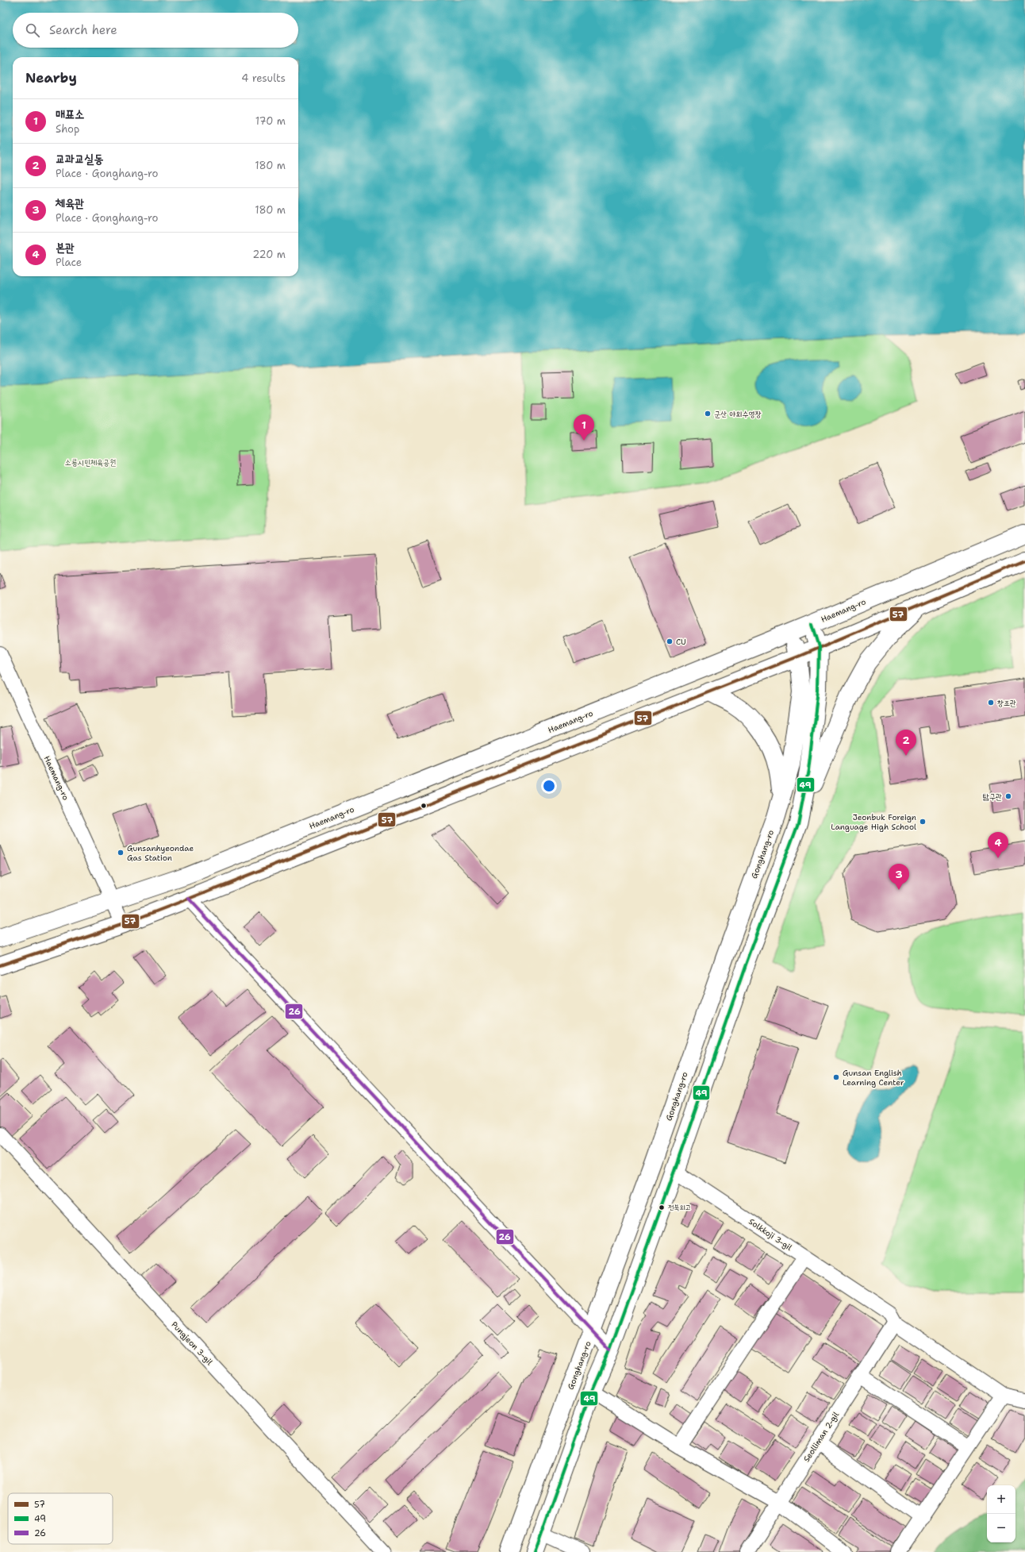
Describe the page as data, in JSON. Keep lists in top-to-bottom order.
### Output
{
  "streets": {
    "main road": ["Haemang-ro", "Gonghang-ro"],
    "street": ["Solkkoji 3-gil", "Pungjeon 3-gil", "Seolliman 2-gil"]
  },
  "crossings": [
    ["Haemang-ro", "Gonghang-ro"],
    ["Solkkoji 3-gil", "Seolliman 2-gil"]
  ],
  "parks": ["소룡시민체육공원"],
  "places": [
    "군산 야외수영장",
    "CU",
    "창조관",
    "탐구관",
    "Jeonbuk Foreign Language High School",
    "Gunsanhyeondae Gas Station",
    "Gunsan English Learning Center",
    "전북외고"
  ],
  "lines": ["transit line 57", "transit line 49", "transit line 26"],
  "legend": ["57", "49", "26"],
  "page": {
    "search": "Search here",
    "heading": ["Nearby", "4 results"],
    "list": [
      {
        "mark": "1",
        "name": "매표소",
        "note": "Shop",
        "value": "170 m"
      },
      {
        "mark": "2",
        "name": "교과교실동",
        "note": "Place · Gonghang-ro",
        "value": "180 m"
      },
      {
        "mark": "3",
        "name": "체육관",
        "note": "Place · Gonghang-ro",
        "value": "180 m"
      },
      {
        "mark": "4",
        "name": "본관",
        "note": "Place",
        "value": "220 m"
      }
    ],
    "pins": [
      "1",
      "2",
      "4",
      "3"
    ],
    "map_buttons": ["+", "−"]
  }
}
